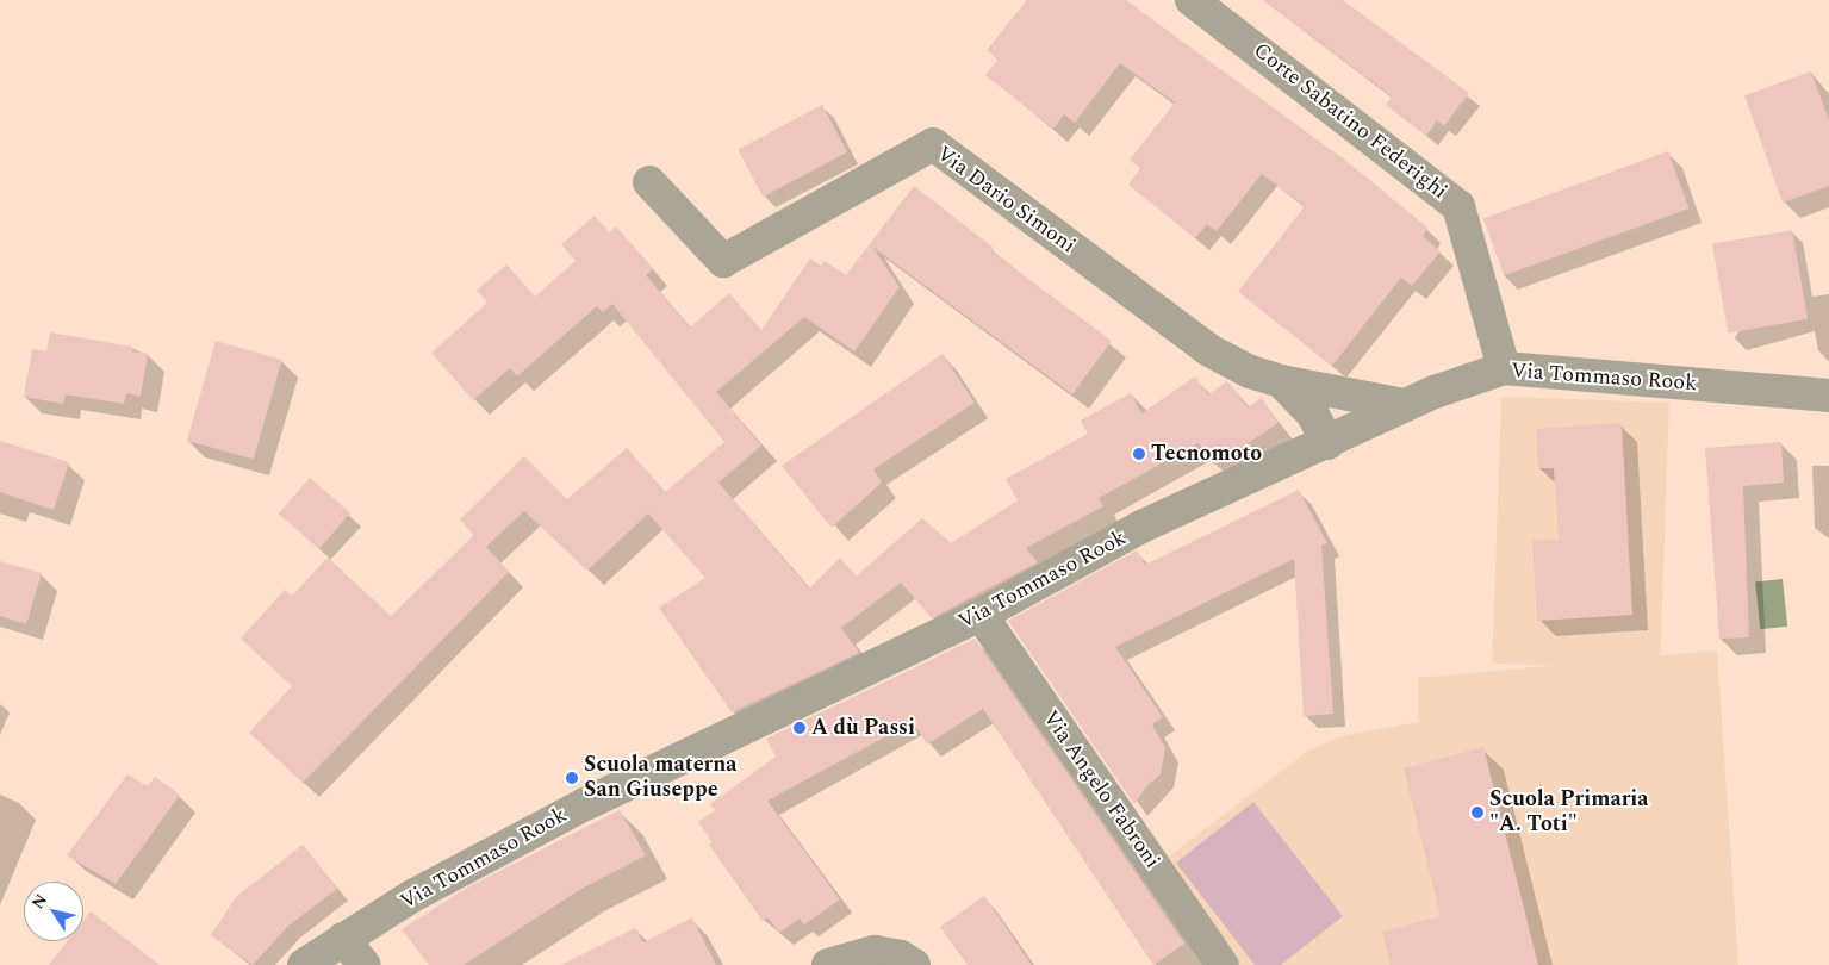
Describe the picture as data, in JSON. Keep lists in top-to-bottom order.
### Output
{
  "streets": {
    "street": [
      "Corte Sabatino Federighi",
      "Via Dario Simoni",
      "Via Tommaso Rook",
      "Via Angelo Fabroni"
    ]
  },
  "crossings": [
    ["Corte Sabatino Federighi", "Via Tommaso Rook"],
    ["Via Dario Simoni", "Via Tommaso Rook"],
    ["Via Tommaso Rook", "Via Angelo Fabroni"]
  ],
  "places": [
    "Tecnomoto",
    "A dù Passi",
    "Scuola materna San Giuseppe",
    "Scuola Primaria \"A. Toti\""
  ],
  "north": "top left"
}
